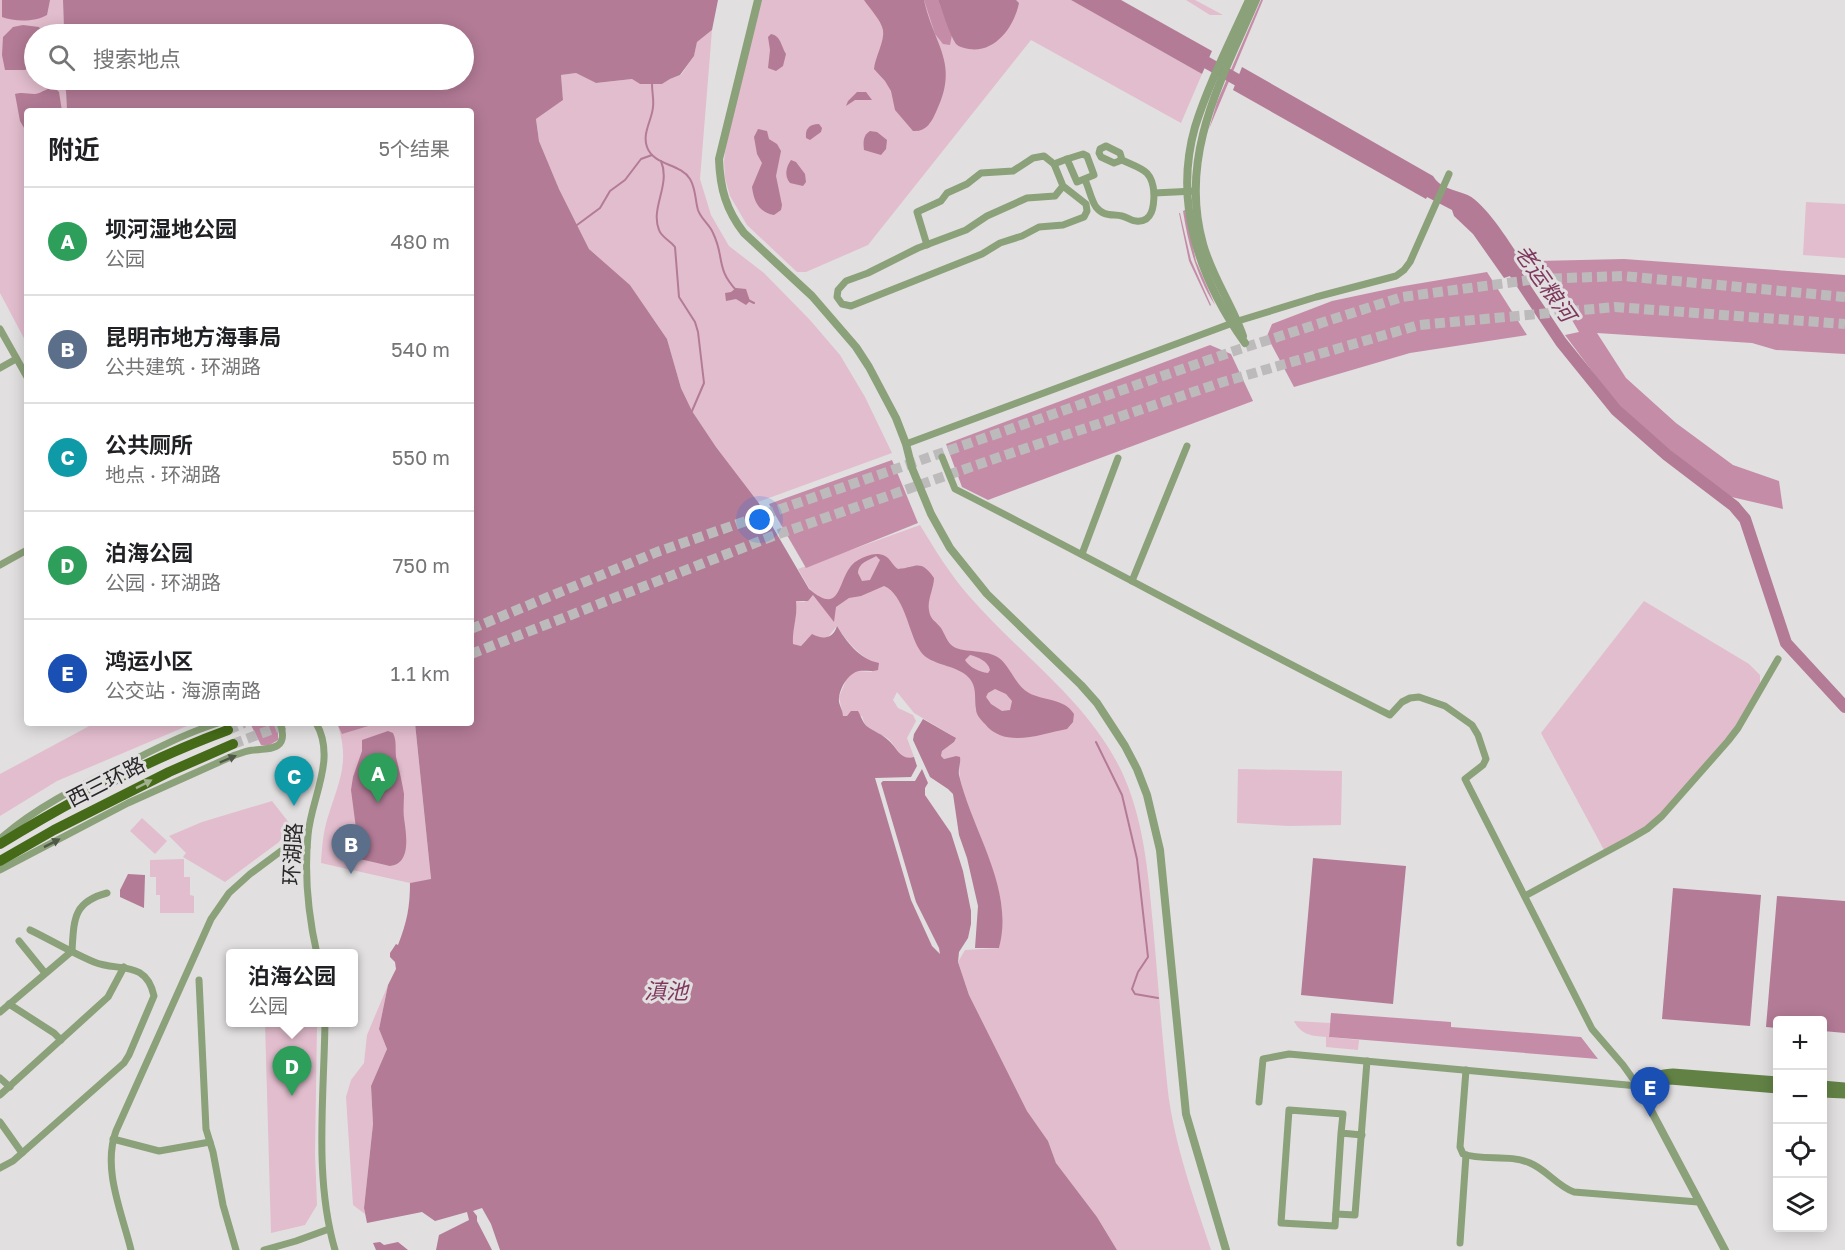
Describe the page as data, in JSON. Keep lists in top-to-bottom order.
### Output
{
  "streets": {
    "main road": ["西三环路"],
    "street": ["环湖路"]
  },
  "water": ["老运粮河", "滇池"],
  "page": {
    "search": "搜索地点",
    "heading": ["附近", "5个结果"],
    "list": [
      {
        "mark": "A",
        "name": "坝河湿地公园",
        "note": "公园",
        "value": "480 m"
      },
      {
        "mark": "B",
        "name": "昆明市地方海事局",
        "note": "公共建筑 · 环湖路",
        "value": "540 m"
      },
      {
        "mark": "C",
        "name": "公共厕所",
        "note": "地点 · 环湖路",
        "value": "550 m"
      },
      {
        "mark": "D",
        "name": "泊海公园",
        "note": "公园 · 环湖路",
        "value": "750 m"
      },
      {
        "mark": "E",
        "name": "鸿运小区",
        "note": "公交站 · 海源南路",
        "value": "1.1 km"
      }
    ],
    "pins": [
      "A",
      "C",
      "B",
      "D",
      "E"
    ],
    "popup": ["泊海公园", "公园"],
    "map_buttons": ["+", "−"]
  }
}
